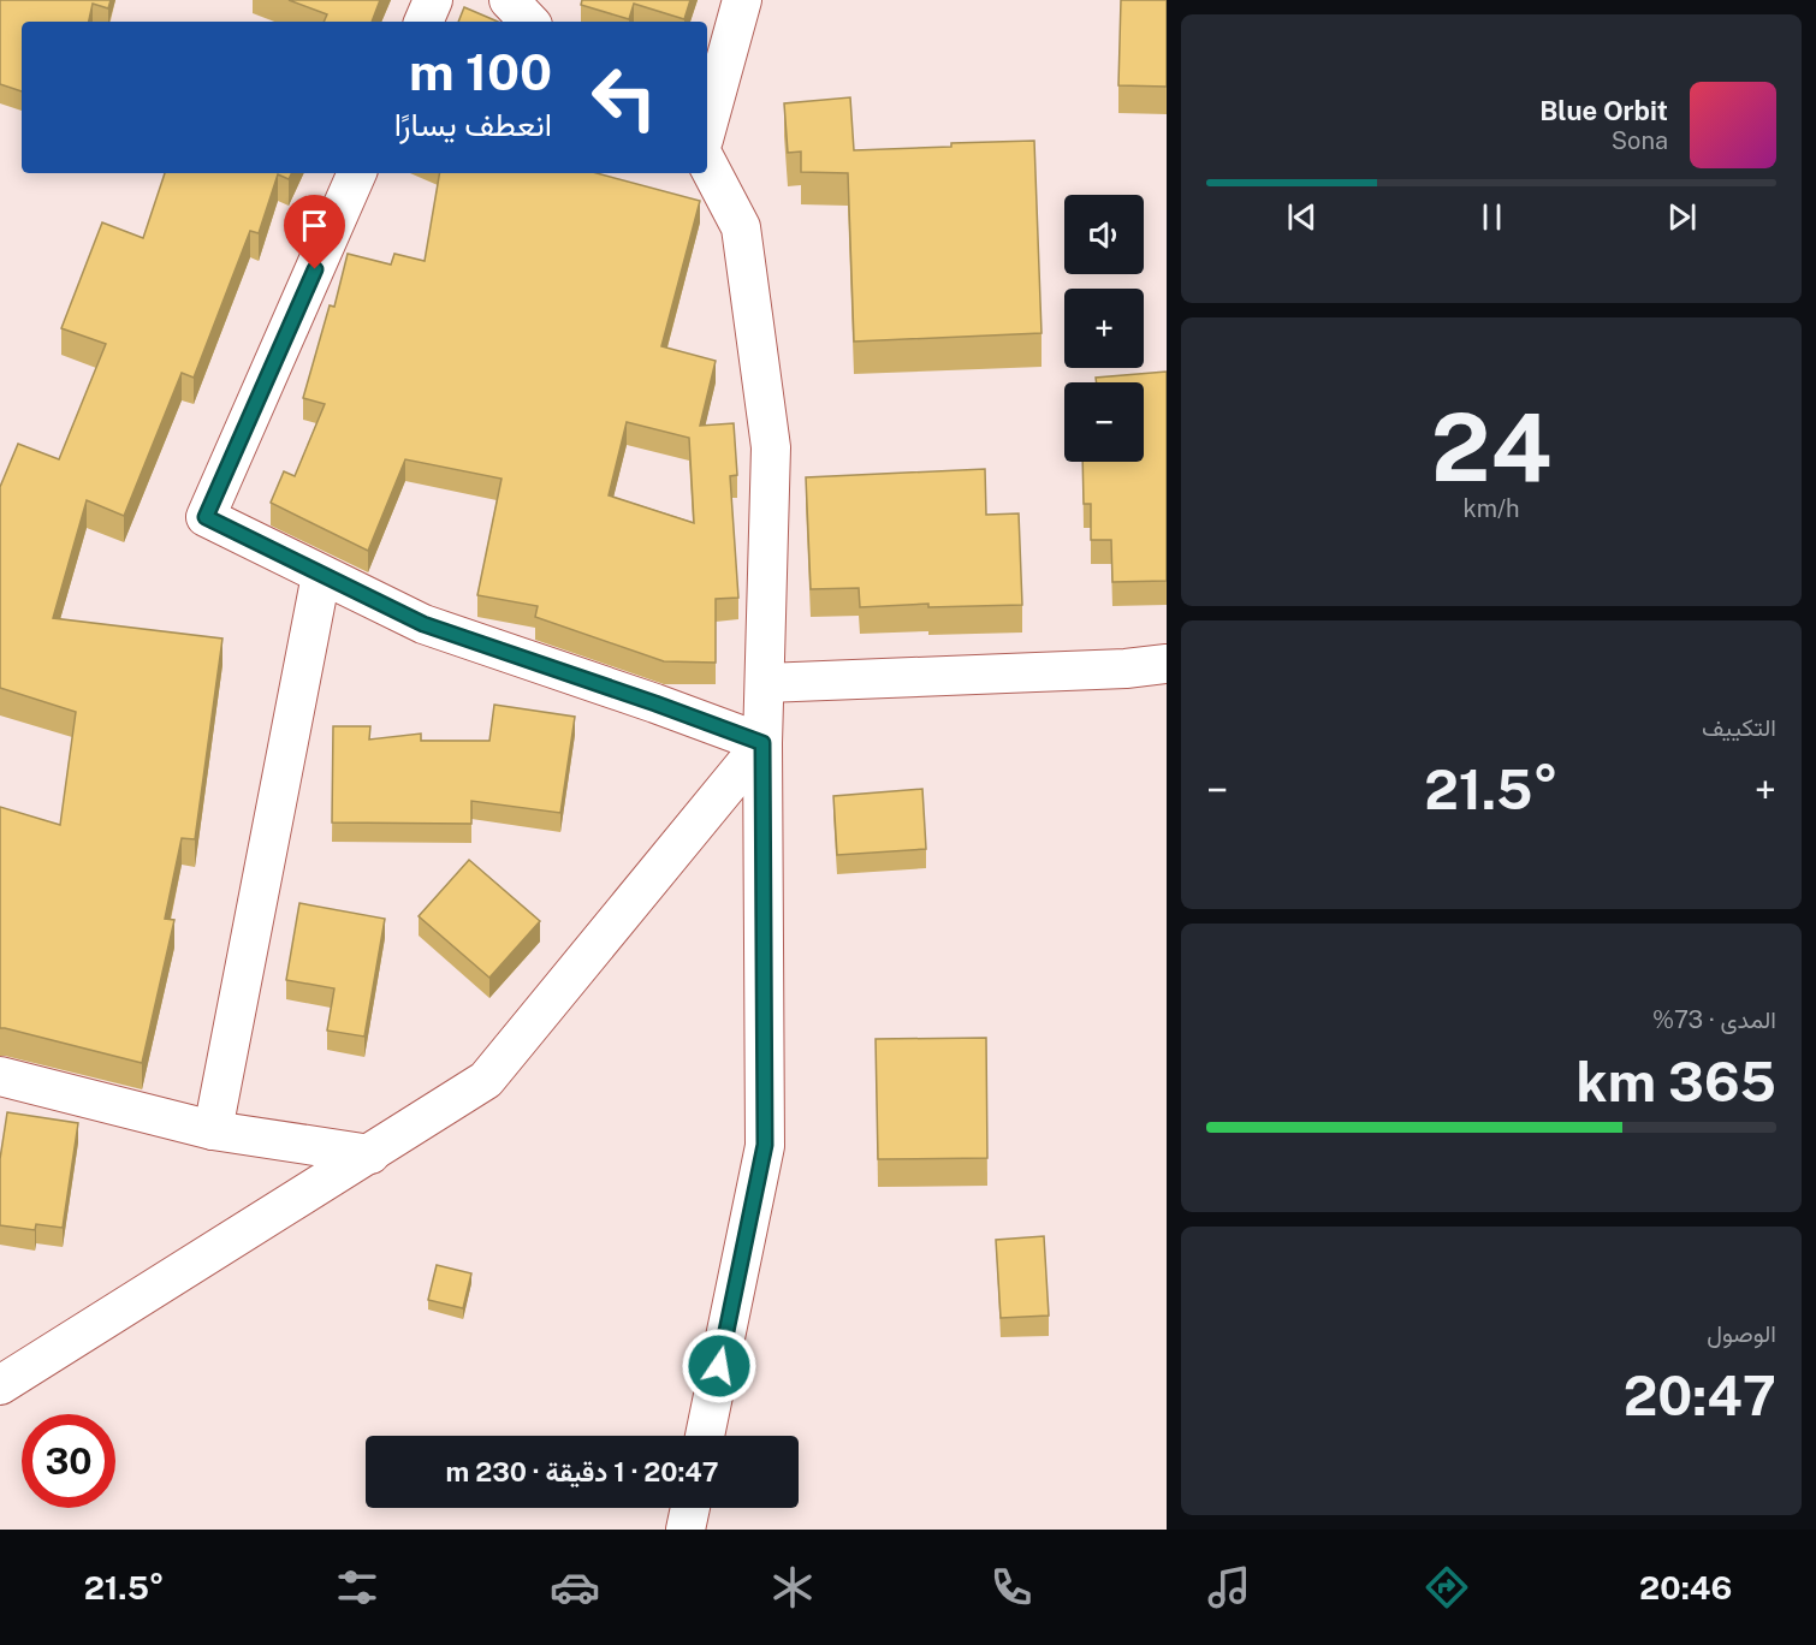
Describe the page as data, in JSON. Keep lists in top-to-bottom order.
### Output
{
  "page": {
    "turn": ["100 m", "انعطف يسارًا"],
    "song": ["Blue Orbit", "Sona"],
    "map_buttons": ["+", "−"],
    "tile": [
      ["24", "km/h"],
      "التكييف",
      ["المدى · 73%", "365 km"],
      ["الوصول", "20:47"]
    ],
    "heat": ["−", "21.5°", "+"],
    "limit": "30",
    "trip": "20:47 · 1 دقيقة · 230 m",
    "tabs": ["20:46", "21.5°"]
  }
}
